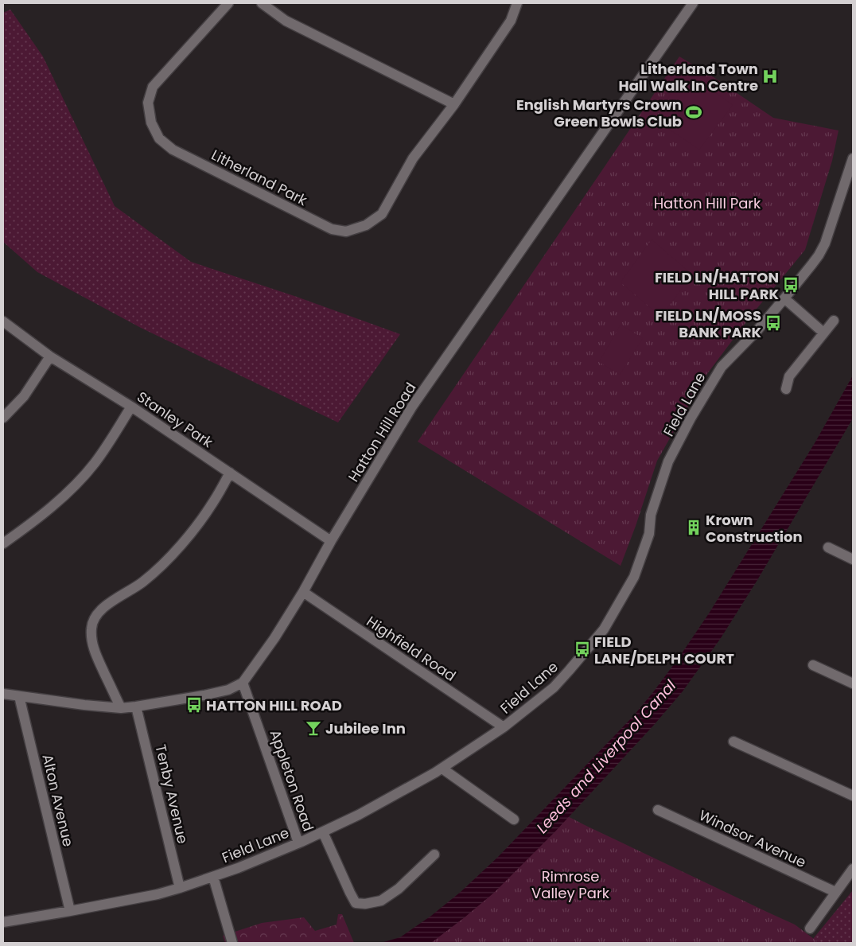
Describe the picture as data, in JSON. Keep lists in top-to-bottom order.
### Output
{
  "streets": {
    "street": [
      "Litherland Park",
      "Field Lane",
      "Stanley Park",
      "Hatton Hill Road",
      "Highfield Road",
      "Appleton Road",
      "Tenby Avenue",
      "Alton Avenue",
      "Windsor Avenue"
    ]
  },
  "crossings": [
    ["Field Lane", "Highfield Road"],
    ["Field Lane", "Appleton Road"],
    ["Field Lane", "Tenby Avenue"],
    ["Field Lane", "Alton Avenue"],
    ["Stanley Park", "Hatton Hill Road"],
    ["Hatton Hill Road", "Highfield Road"],
    ["Hatton Hill Road", "Appleton Road"]
  ],
  "water": ["Leeds and Liverpool Canal"],
  "parks": ["Hatton Hill Park", "Rimrose Valley Park"],
  "places": {
    "hospital": ["Litherland Town Hall Walk In Centre"],
    "sports": ["English Martyrs Crown Green Bowls Club"],
    "bus stop": [
      "FIELD LN/HATTON HILL PARK",
      "FIELD LN/MOSS BANK PARK",
      "FIELD LANE/DELPH COURT",
      "HATTON HILL ROAD"
    ],
    "building": ["Krown Construction"],
    "bar": ["Jubilee Inn"]
  }
}
